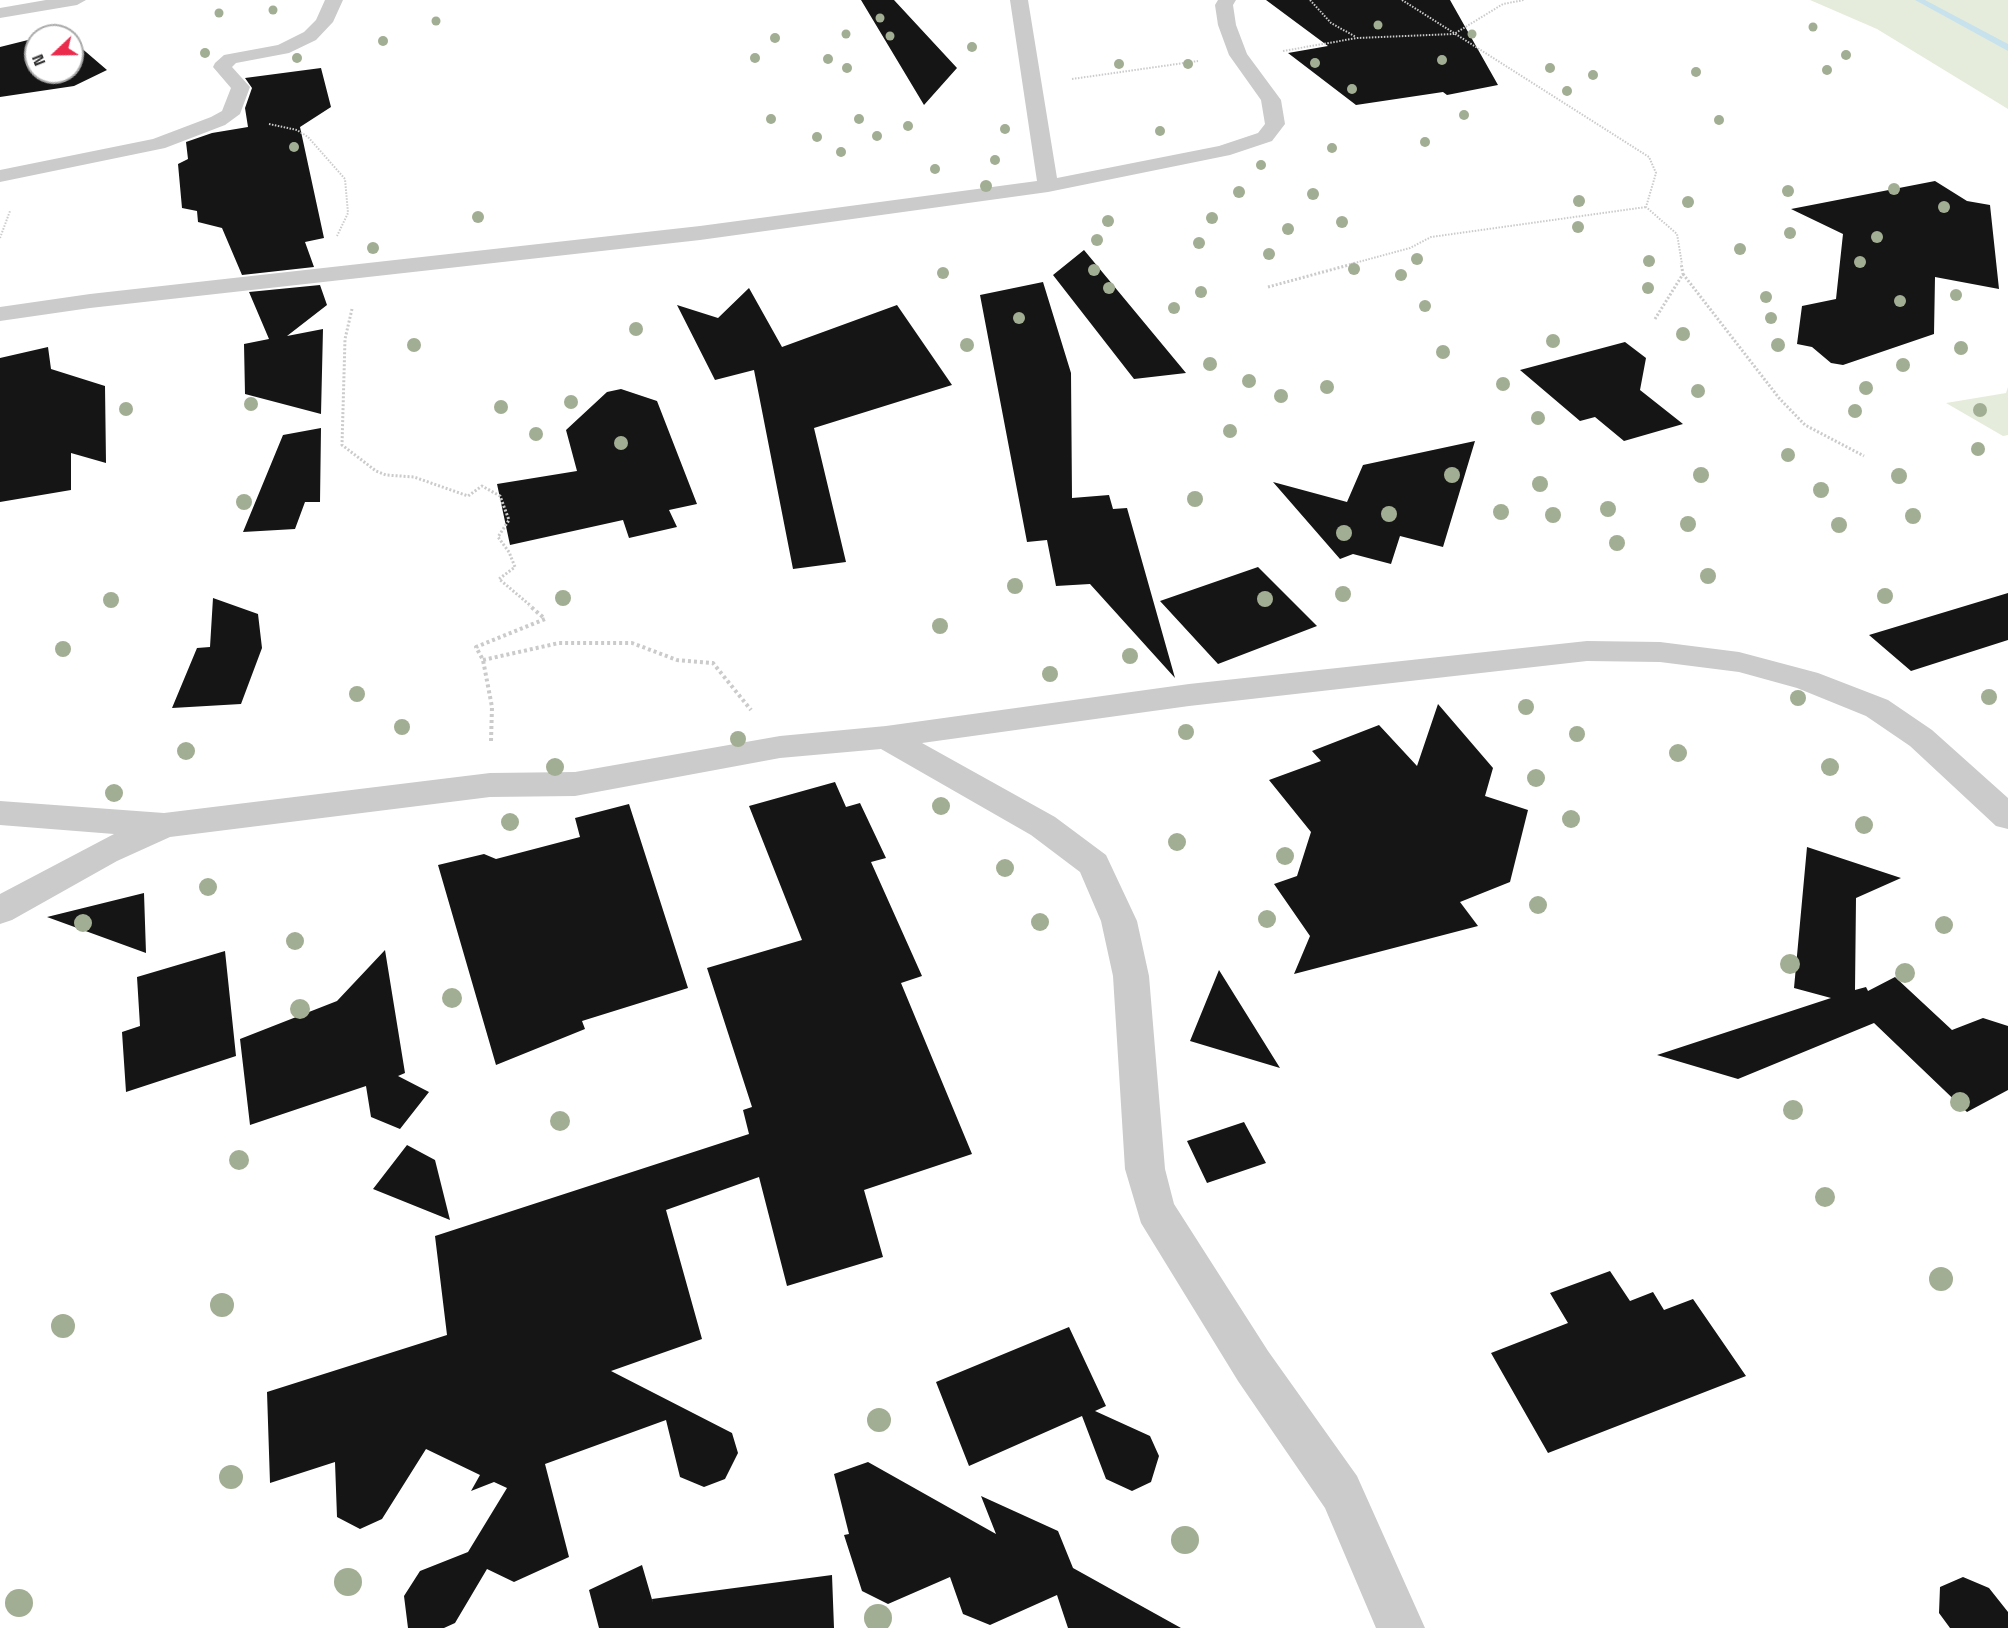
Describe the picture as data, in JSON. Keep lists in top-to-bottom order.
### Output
{
  "north": "left"
}
